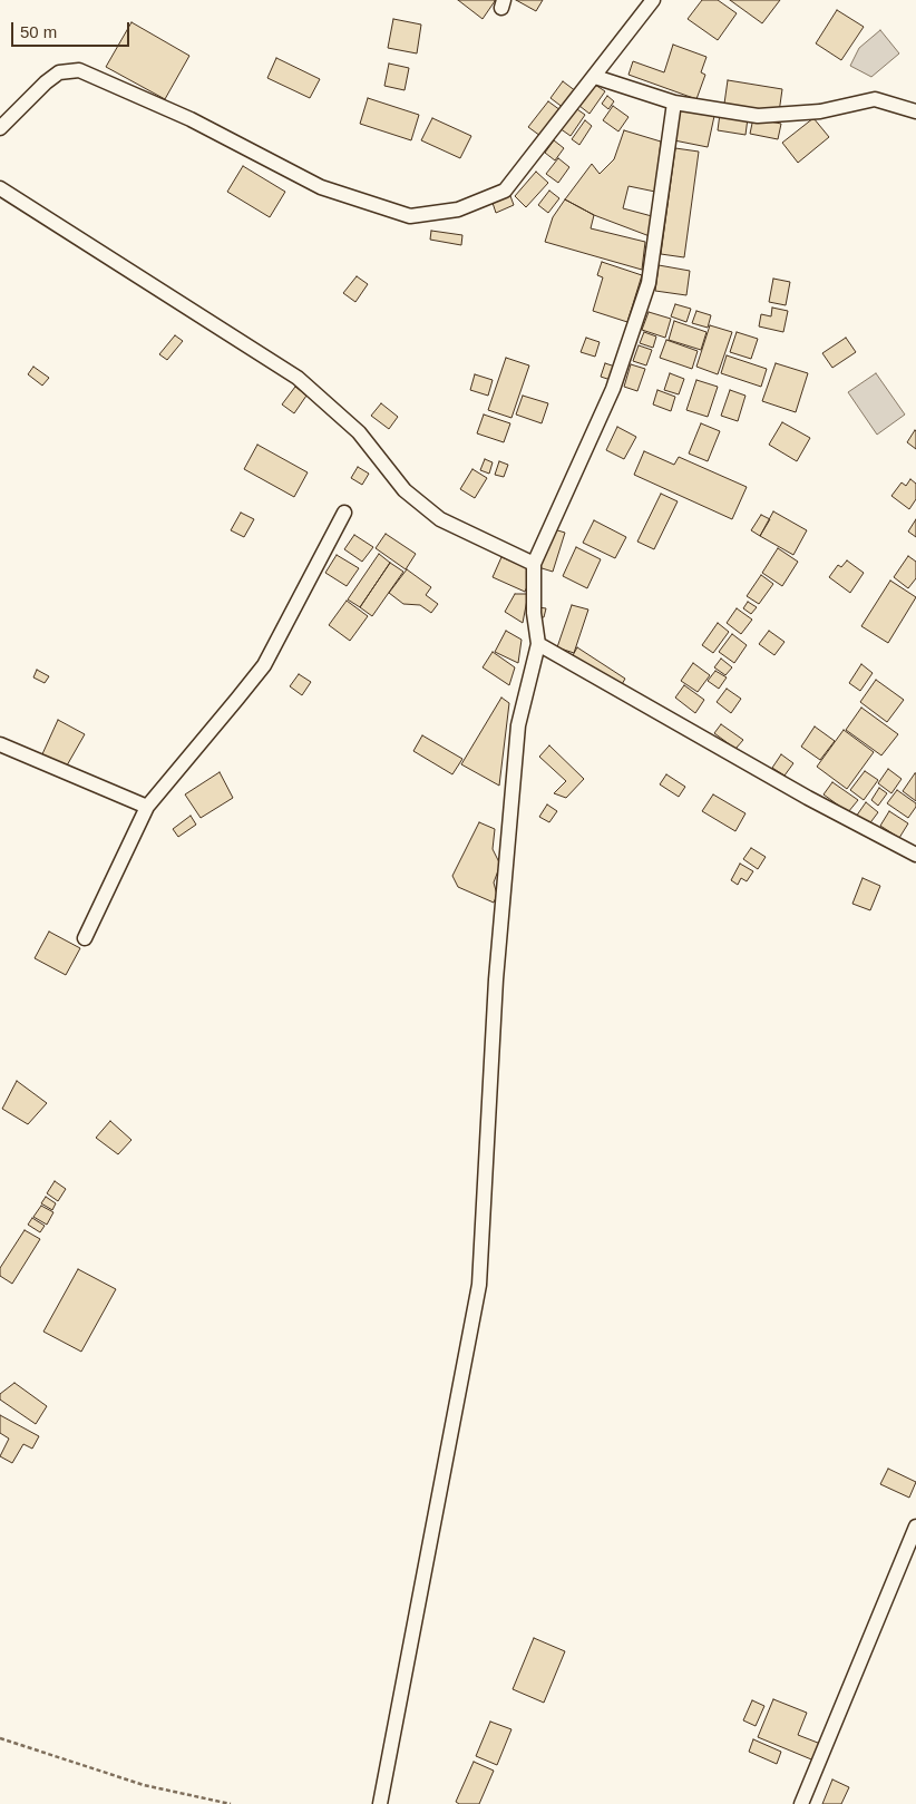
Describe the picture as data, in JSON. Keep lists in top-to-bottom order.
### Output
{
  "scale_bar": "50 m"
}
